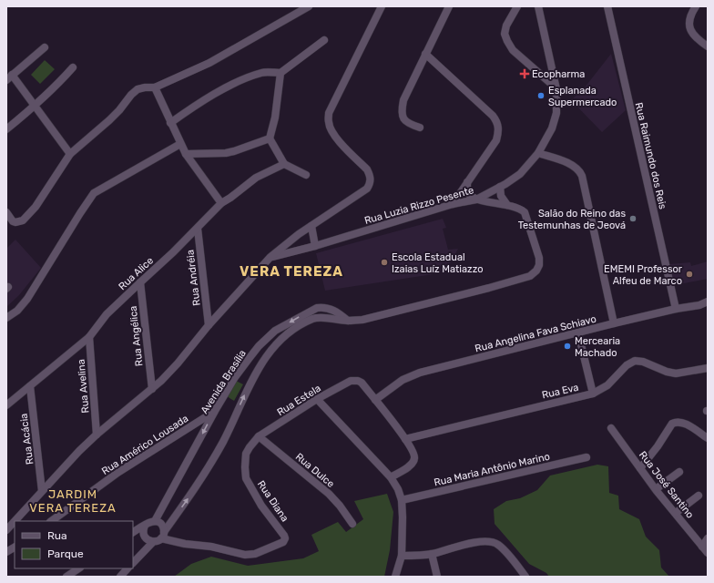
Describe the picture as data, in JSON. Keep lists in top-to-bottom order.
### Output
{
  "streets": {
    "street": [
      "Rua Raimundo dos Reis",
      "Rua Luzia Rizzo Pesente",
      "Rua Alice",
      "Rua Andréia",
      "Rua Angelina Fava Schiavo",
      "Rua Angélica",
      "Avenida Brasília",
      "Rua Avelina",
      "Rua Eva",
      "Rua Estela",
      "Rua Acácia",
      "Rua Américo Lousada",
      "Rua Maria Antônio Marino",
      "Rua Dulce",
      "Rua José Santino",
      "Rua Diana"
    ]
  },
  "crossings": [
    ["Rua Raimundo dos Reis", "Rua Angelina Fava Schiavo"],
    ["Rua Alice", "Rua Andréia"],
    ["Rua Alice", "Rua Angélica"],
    ["Rua Alice", "Rua Avelina"],
    ["Rua Alice", "Rua Acácia"],
    ["Rua Angelina Fava Schiavo", "Rua Estela"],
    ["Avenida Brasília", "Rua Américo Lousada"],
    ["Avenida Brasília", "Rua Diana"],
    ["Rua Estela", "Rua Dulce"],
    ["Rua Estela", "Rua Diana"],
    ["Rua Dulce", "Rua Diana"]
  ],
  "districts": ["VERA TEREZA", "JARDIM VERA TEREZA"],
  "places": {
    "health": ["Ecopharma"],
    "other": [
      "Esplanada Supermercado",
      "Salão do Reino das Testemunhas de Jeová",
      "Escola Estadual Izaias Luíz Matiazzo",
      "EMEMI Professor Alfeu de Marco",
      "Mercearia Machado"
    ]
  },
  "legend": ["Rua", "Parque"]
}
